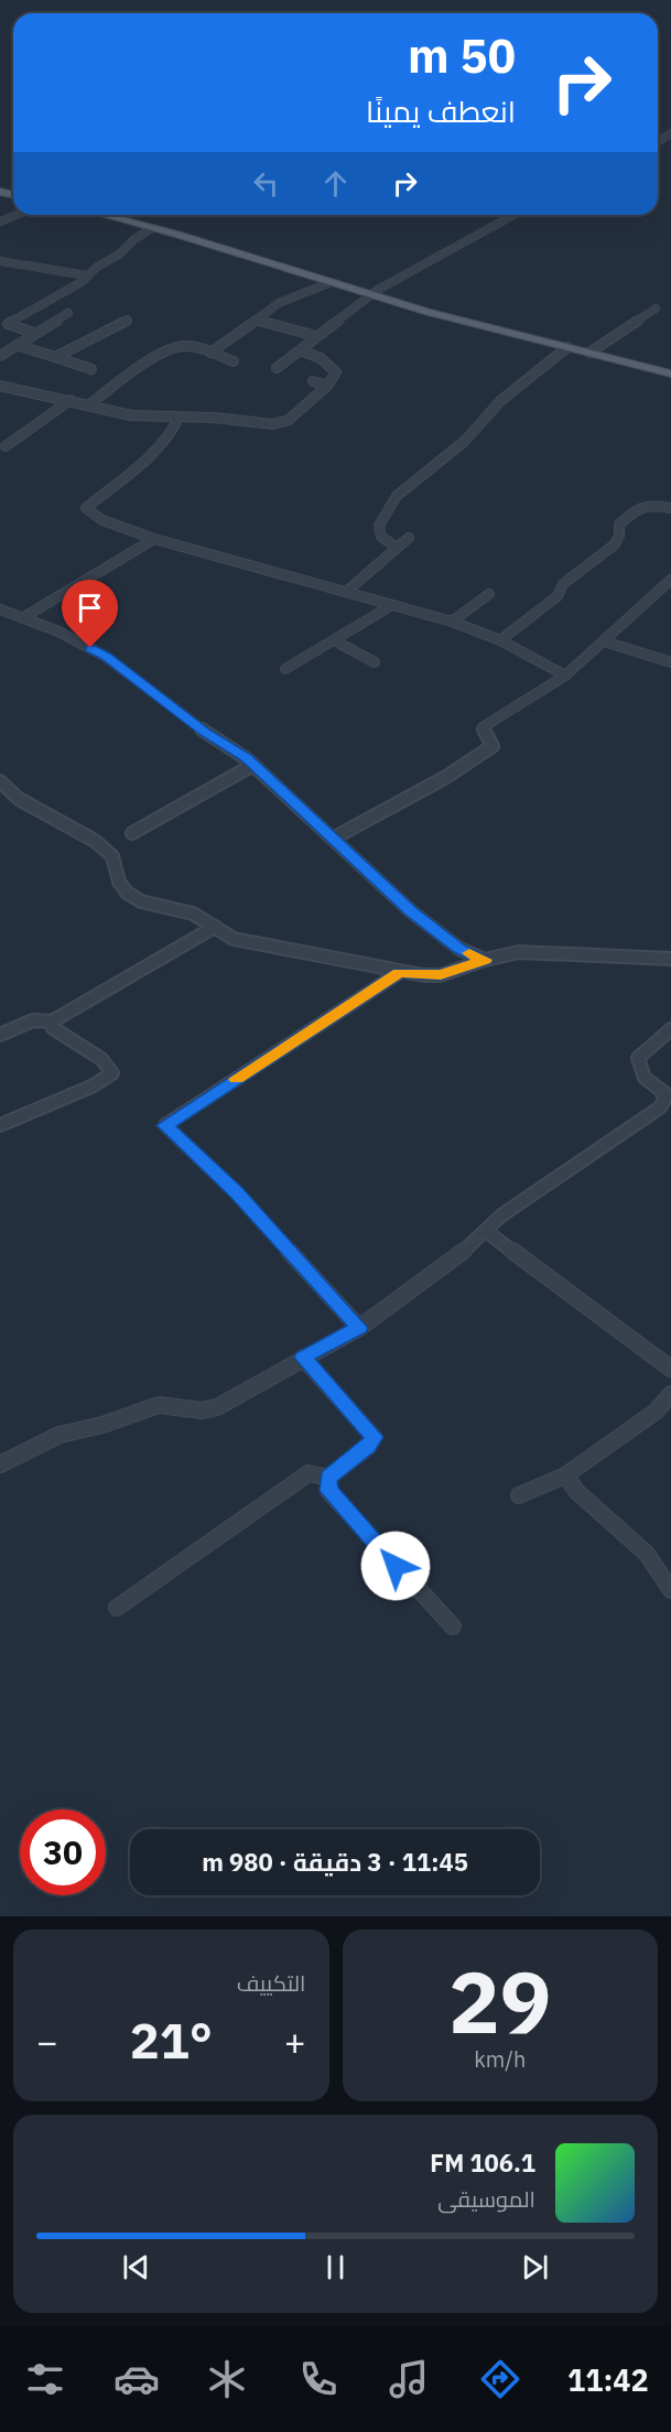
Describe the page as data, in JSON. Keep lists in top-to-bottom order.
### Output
{
  "page": {
    "turn": ["50 m", "انعطف يمينًا"],
    "limit": "30",
    "trip": "11:45 · 3 دقيقة · 980 m",
    "tile": [
      ["29", "km/h"],
      "التكييف"
    ],
    "heat": ["−", "21°", "+"],
    "song": ["106.1 FM", "الموسيقى"],
    "tabs": "11:42"
  }
}
